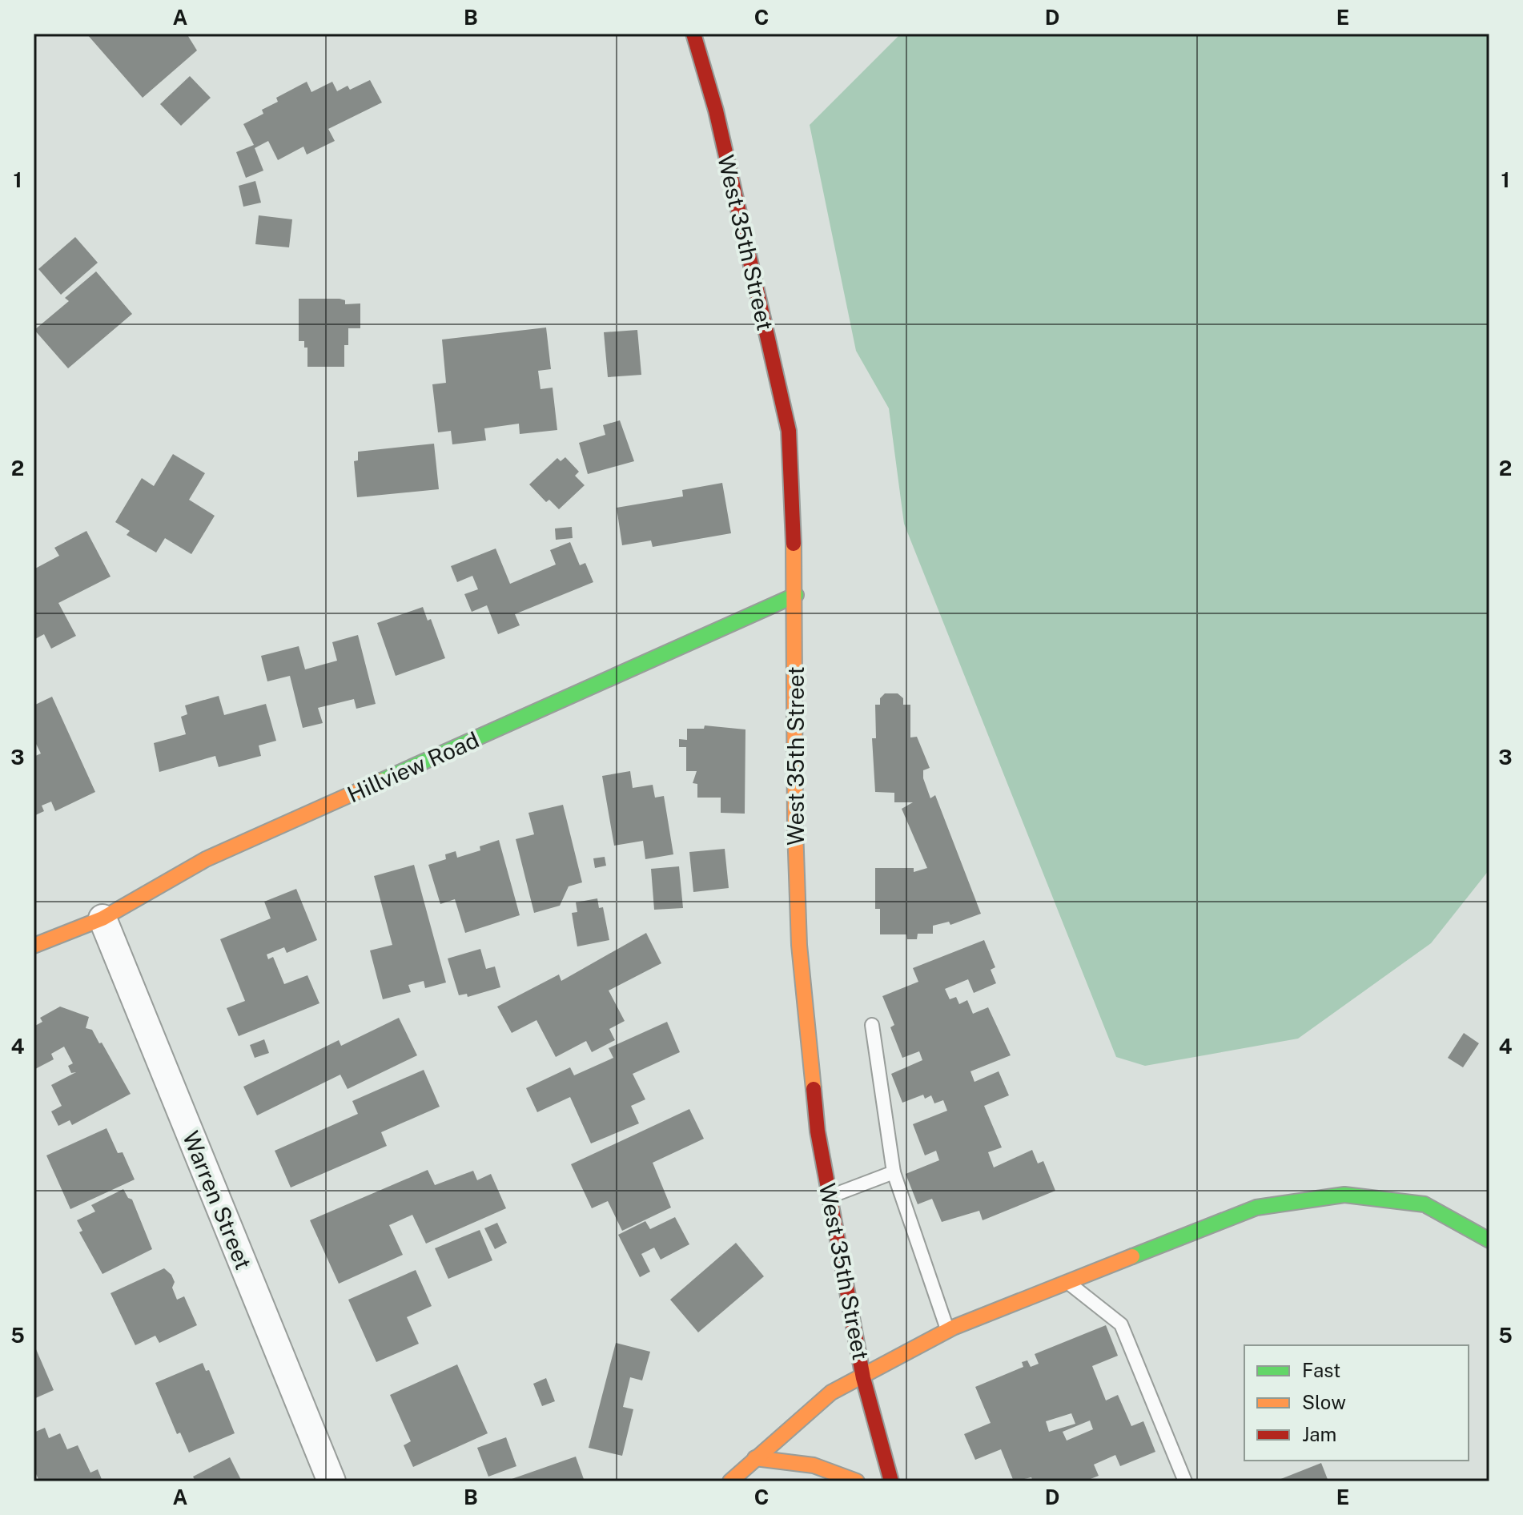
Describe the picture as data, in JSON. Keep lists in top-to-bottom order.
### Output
{
  "streets": {
    "street": ["West 35th Street", "Hillview Road", "Warren Street"]
  },
  "crossings": [
    ["West 35th Street", "Hillview Road"],
    ["Hillview Road", "Warren Street"]
  ],
  "legend": ["Fast", "Slow", "Jam"],
  "grid": {
    "columns": [
      "A",
      "B",
      "C",
      "D",
      "E"
    ],
    "rows": [
      "1",
      "2",
      "3",
      "4",
      "5"
    ]
  }
}
